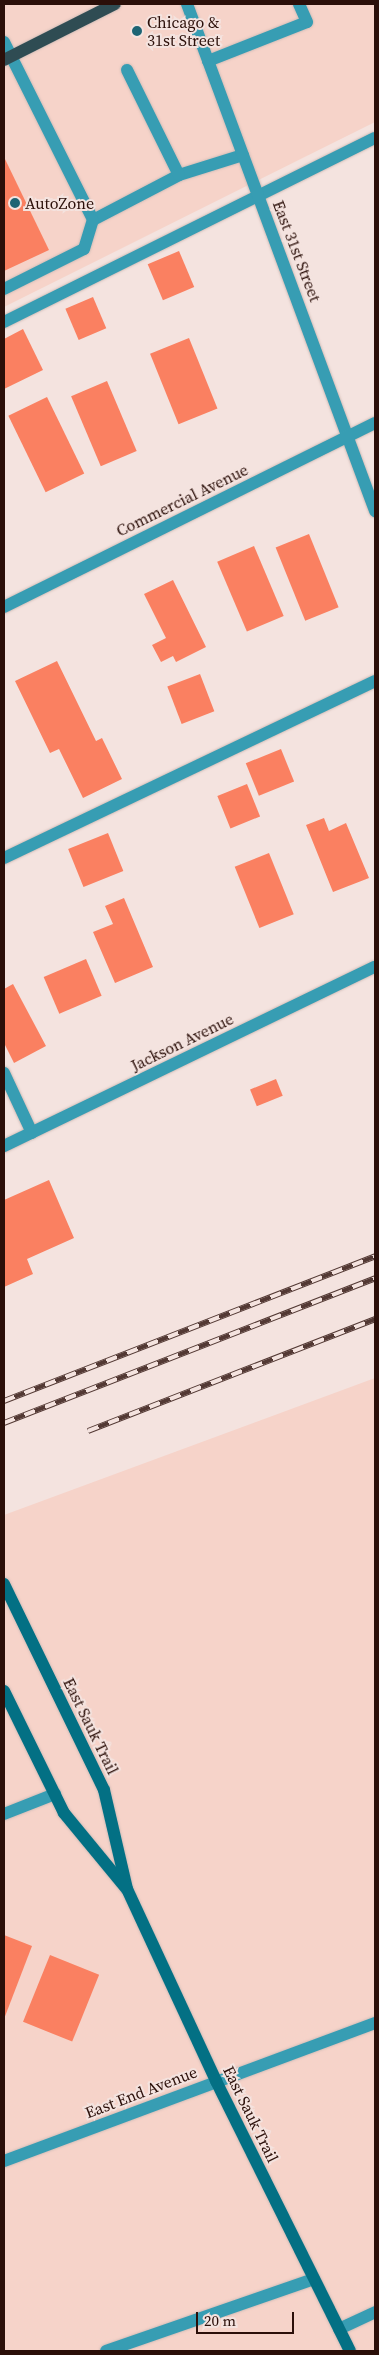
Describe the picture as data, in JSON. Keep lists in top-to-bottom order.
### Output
{
  "streets": {
    "main road": ["East Sauk Trail"],
    "street": [
      "East 31st Street",
      "Commercial Avenue",
      "Jackson Avenue",
      "East End Avenue"
    ]
  },
  "crossings": [
    ["East 31st Street", "Commercial Avenue"],
    ["East Sauk Trail", "East End Avenue"]
  ],
  "places": ["Chicago & 31st Street", "AutoZone"],
  "scale_bar": "20 m"
}
